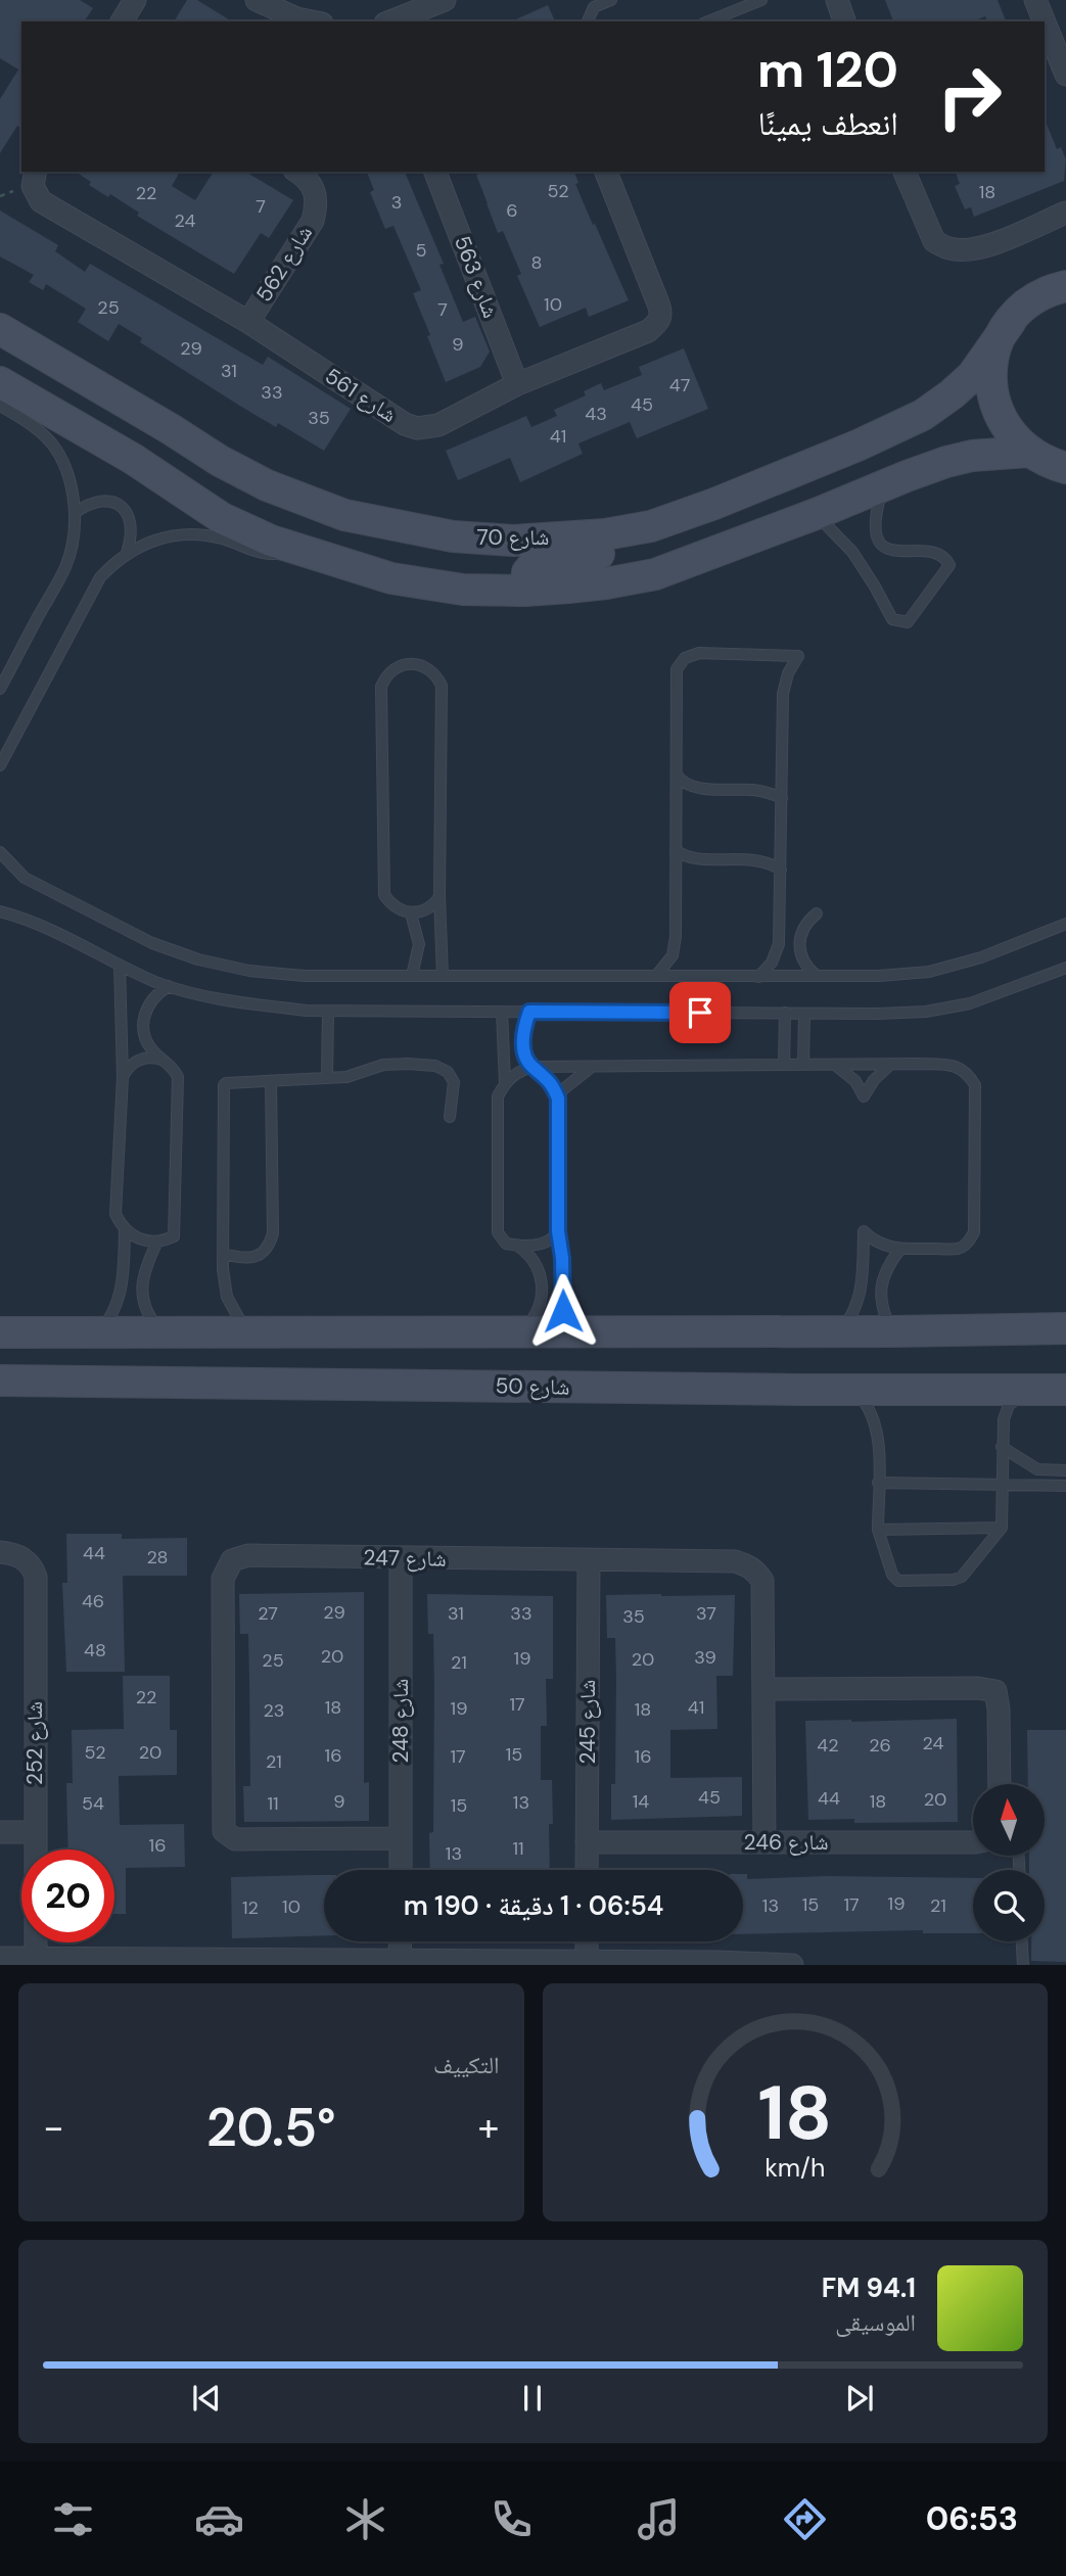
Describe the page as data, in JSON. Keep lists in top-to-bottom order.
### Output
{
  "streets": {
    "main road": ["شارع 70", "شارع 50"],
    "street": [
      "شارع 562",
      "شارع 563",
      "شارع 561",
      "شارع 247",
      "شارع 248",
      "شارع 245",
      "شارع 252",
      "شارع 246"
    ]
  },
  "crossings": [
    ["شارع 562", "شارع 561"],
    ["شارع 563", "شارع 561"],
    ["شارع 247", "شارع 248"],
    ["شارع 247", "شارع 245"],
    ["شارع 247", "شارع 246"],
    ["شارع 245", "شارع 246"]
  ],
  "house_numbers": [
    "52",
    "18",
    "22",
    "3",
    "7",
    "6",
    "24",
    "5",
    "8",
    "10",
    "25",
    "7",
    "9",
    "29",
    "31",
    "47",
    "33",
    "45",
    "43",
    "35",
    "41",
    "44",
    "28",
    "46",
    "29",
    "27",
    "31",
    "33",
    "37",
    "35",
    "48",
    "20",
    "39",
    "19",
    "20",
    "25",
    "21",
    "22",
    "17",
    "18",
    "41",
    "19",
    "18",
    "23",
    "24",
    "42",
    "26",
    "52",
    "20",
    "15",
    "16",
    "17",
    "16",
    "21",
    "45",
    "44",
    "20",
    "9",
    "14",
    "18",
    "13",
    "54",
    "11",
    "15",
    "16",
    "11",
    "13",
    "19",
    "15",
    "17",
    "13",
    "21",
    "10",
    "12"
  ],
  "north": "top",
  "page": {
    "turn": ["120 m", "انعطف يمينًا"],
    "limit": "20",
    "trip": "06:54 · 1 دقيقة · 190 m",
    "tile": "التكييف",
    "heat": ["−", "20.5°", "+"],
    "song": ["94.1 FM", "الموسيقى"],
    "tabs": "06:53",
    "gauge": ["18", "km/h"]
  }
}
